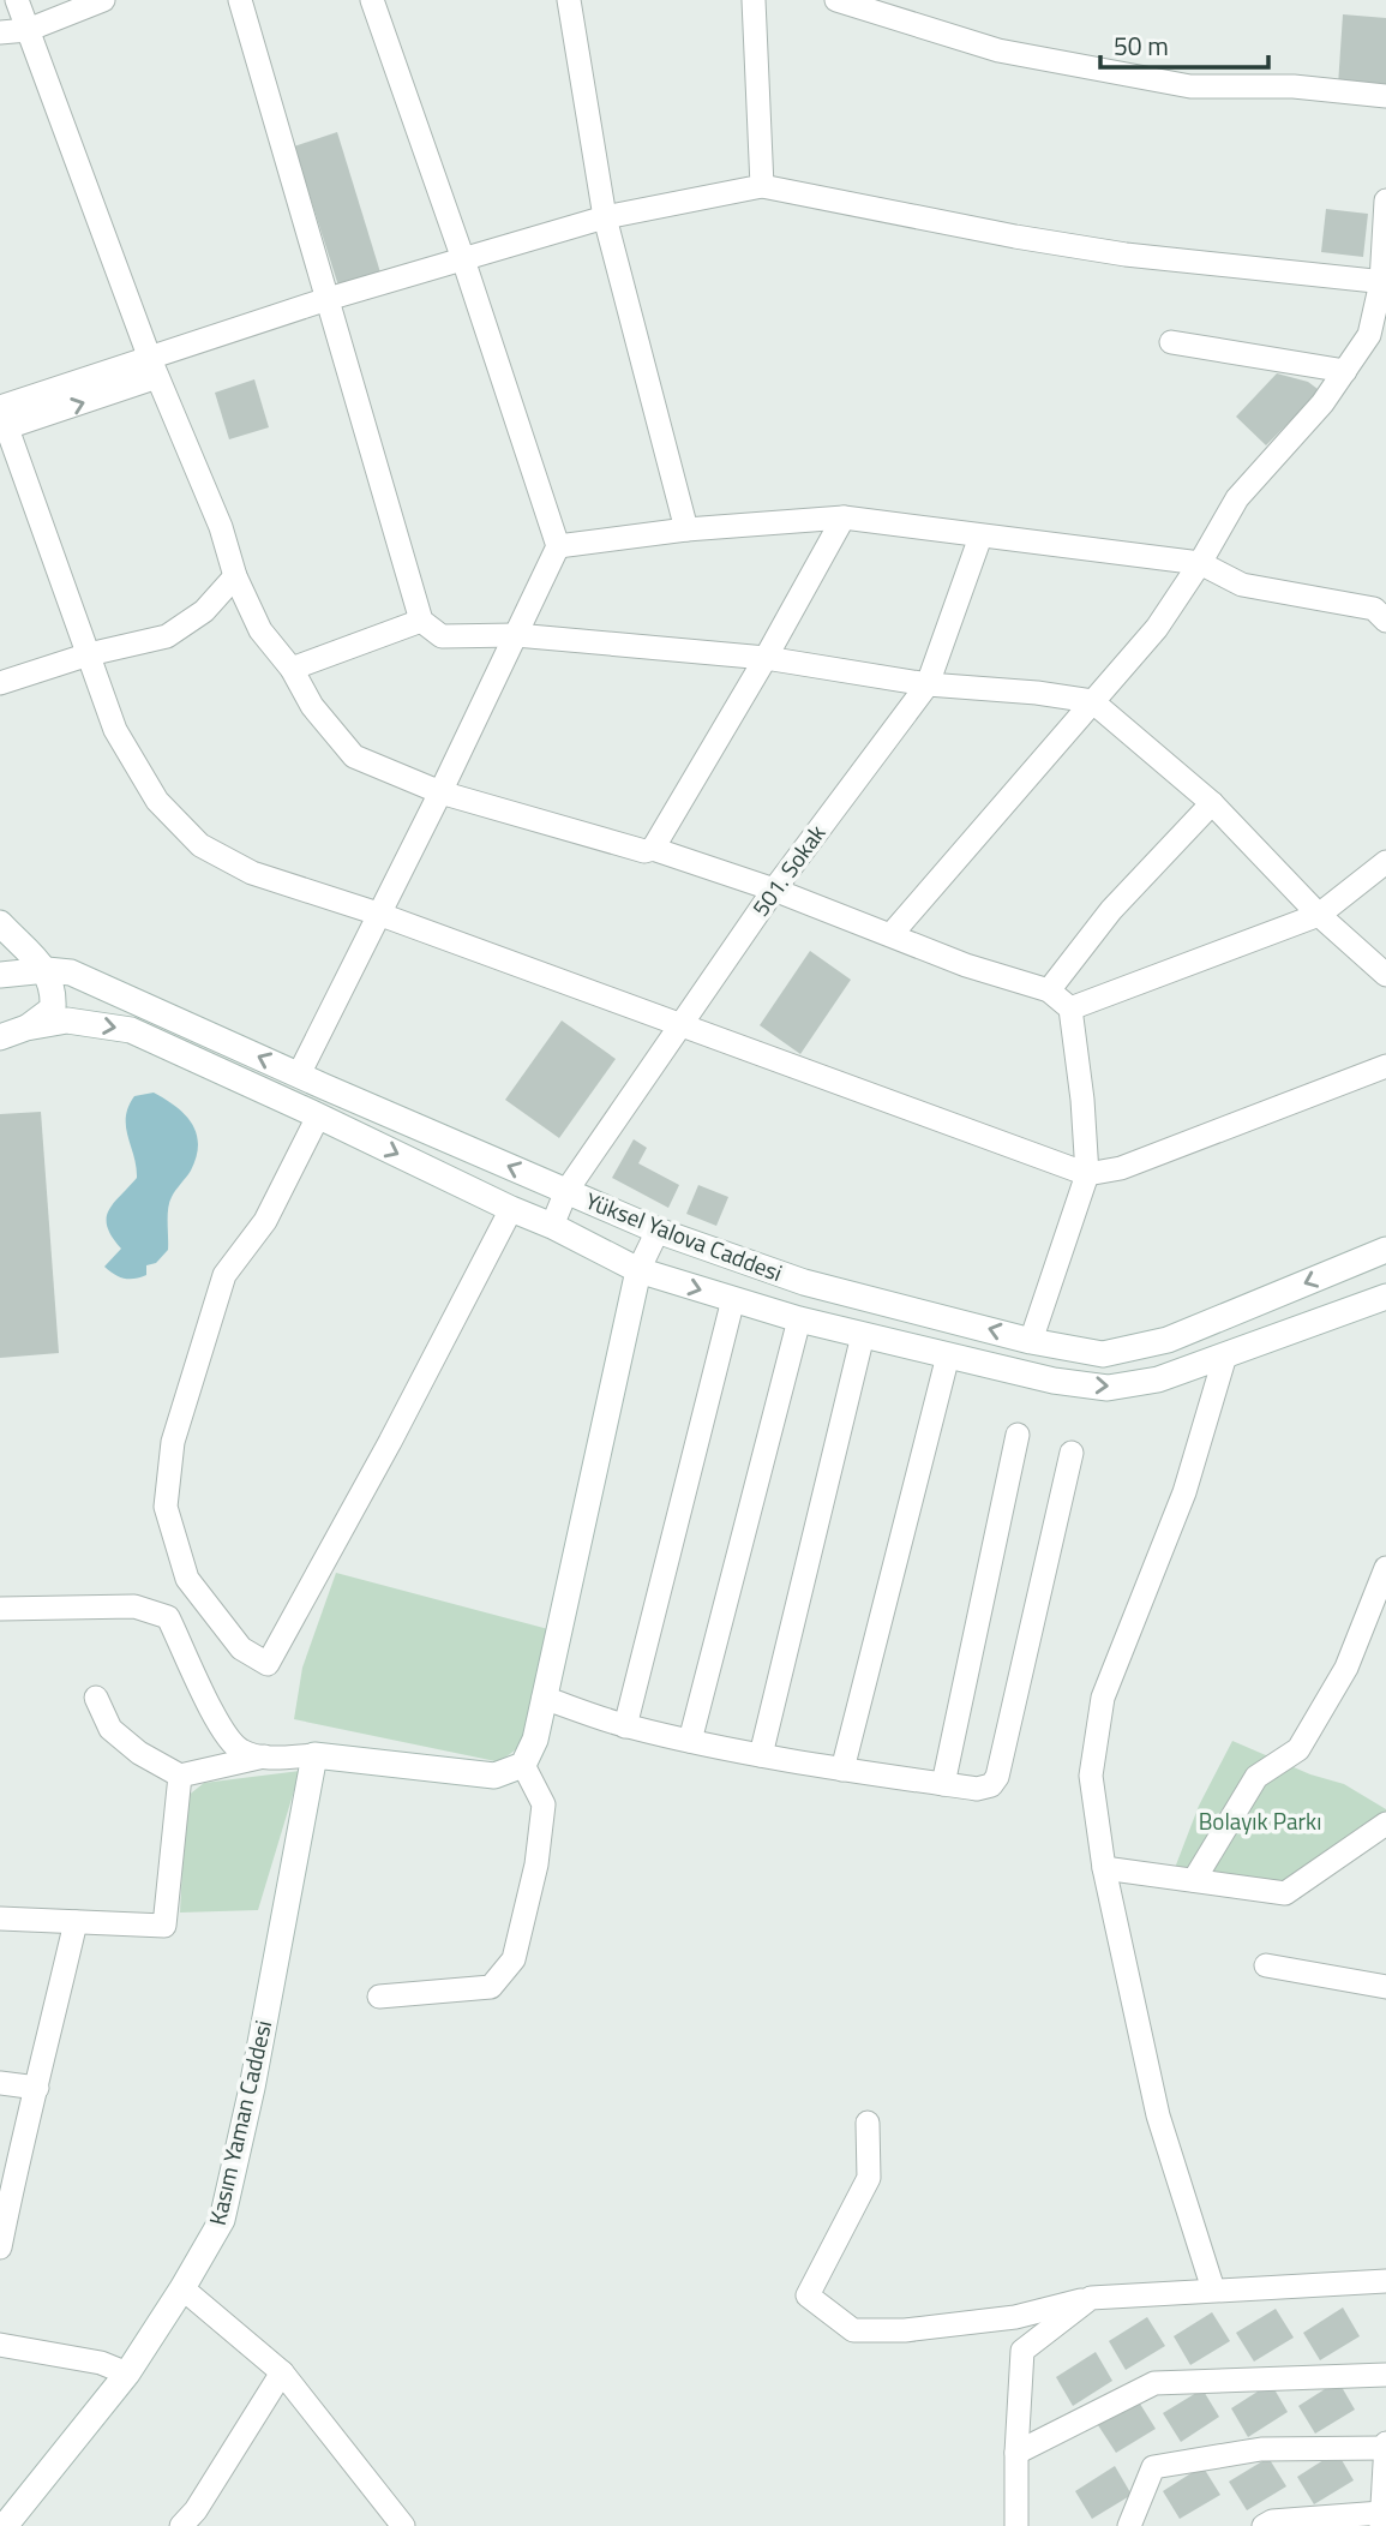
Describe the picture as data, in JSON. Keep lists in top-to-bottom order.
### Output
{
  "streets": {
    "main road": ["Yüksel Yalova Caddesi", "Kasım Yaman Caddesi"],
    "street": ["501. Sokak"]
  },
  "crossings": [
    ["501. Sokak", "Yüksel Yalova Caddesi"]
  ],
  "parks": ["Bolayık Parkı"],
  "scale_bar": "50 m"
}
